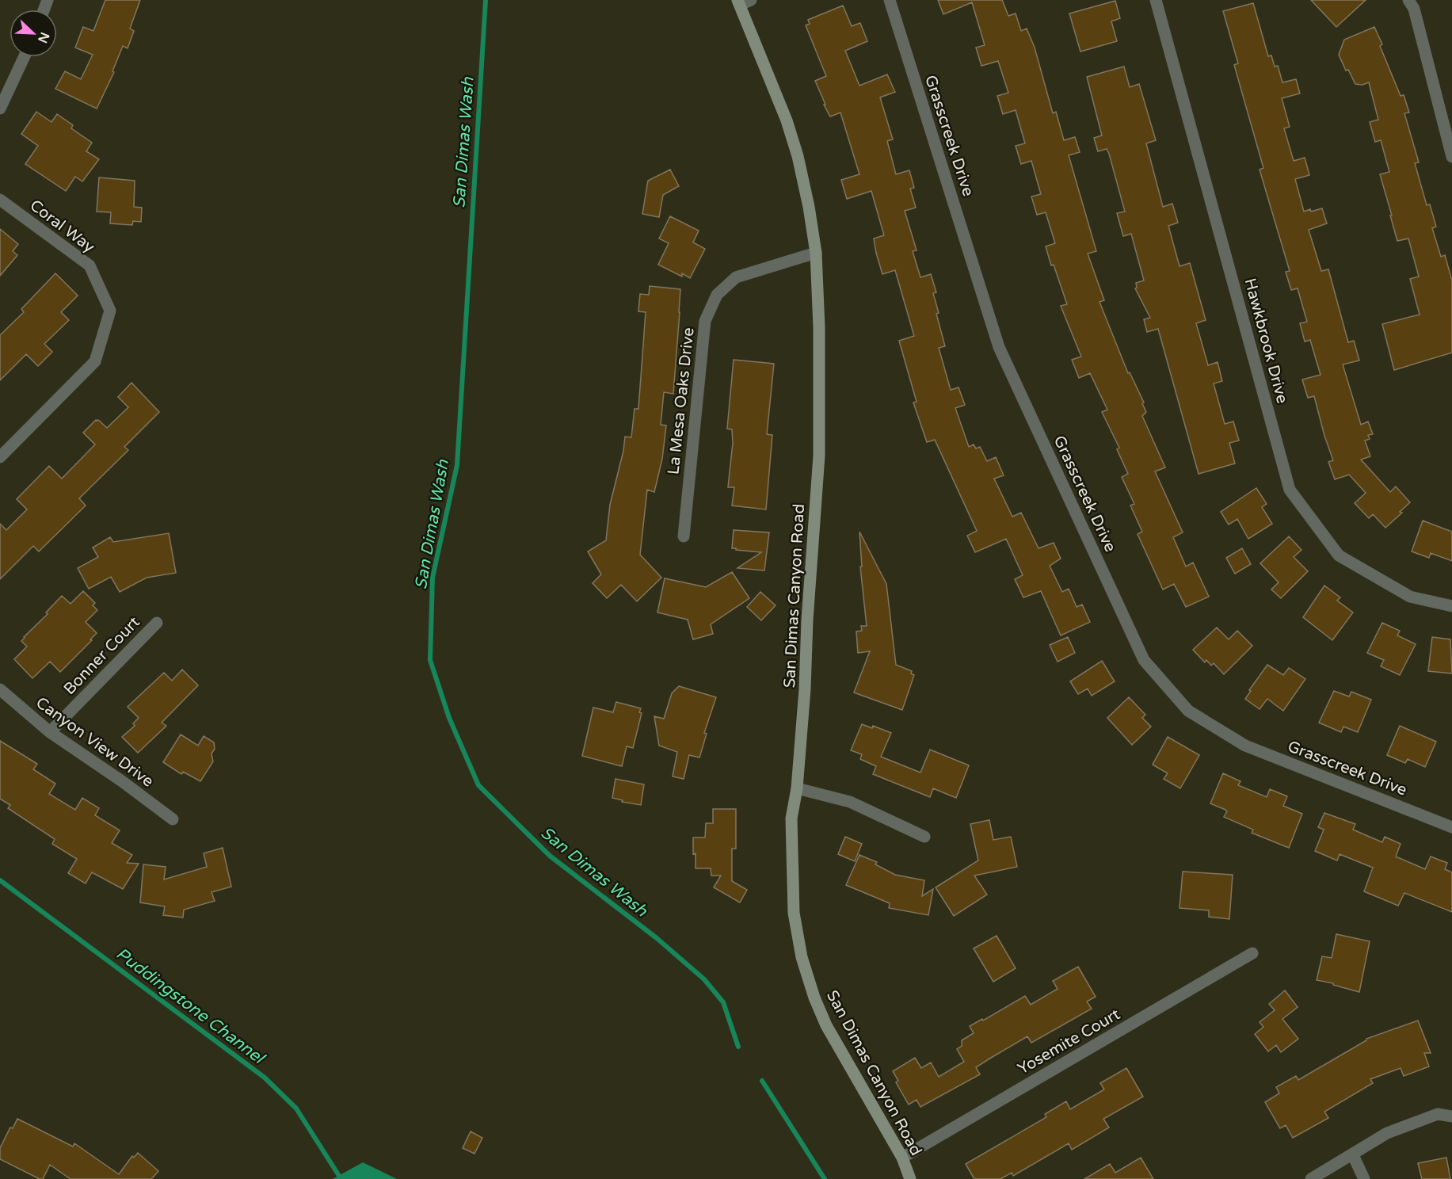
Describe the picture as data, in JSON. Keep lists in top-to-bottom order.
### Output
{
  "streets": {
    "street": [
      "Grasscreek Drive",
      "Coral Way",
      "Hawkbrook Drive",
      "La Mesa Oaks Drive",
      "San Dimas Canyon Road",
      "Bonner Court",
      "Canyon View Drive",
      "Yosemite Court"
    ]
  },
  "crossings": [
    ["La Mesa Oaks Drive", "San Dimas Canyon Road"],
    ["San Dimas Canyon Road", "Yosemite Court"],
    ["Bonner Court", "Canyon View Drive"]
  ],
  "water": ["San Dimas Wash", "Puddingstone Channel"],
  "north": "bottom right"
}
